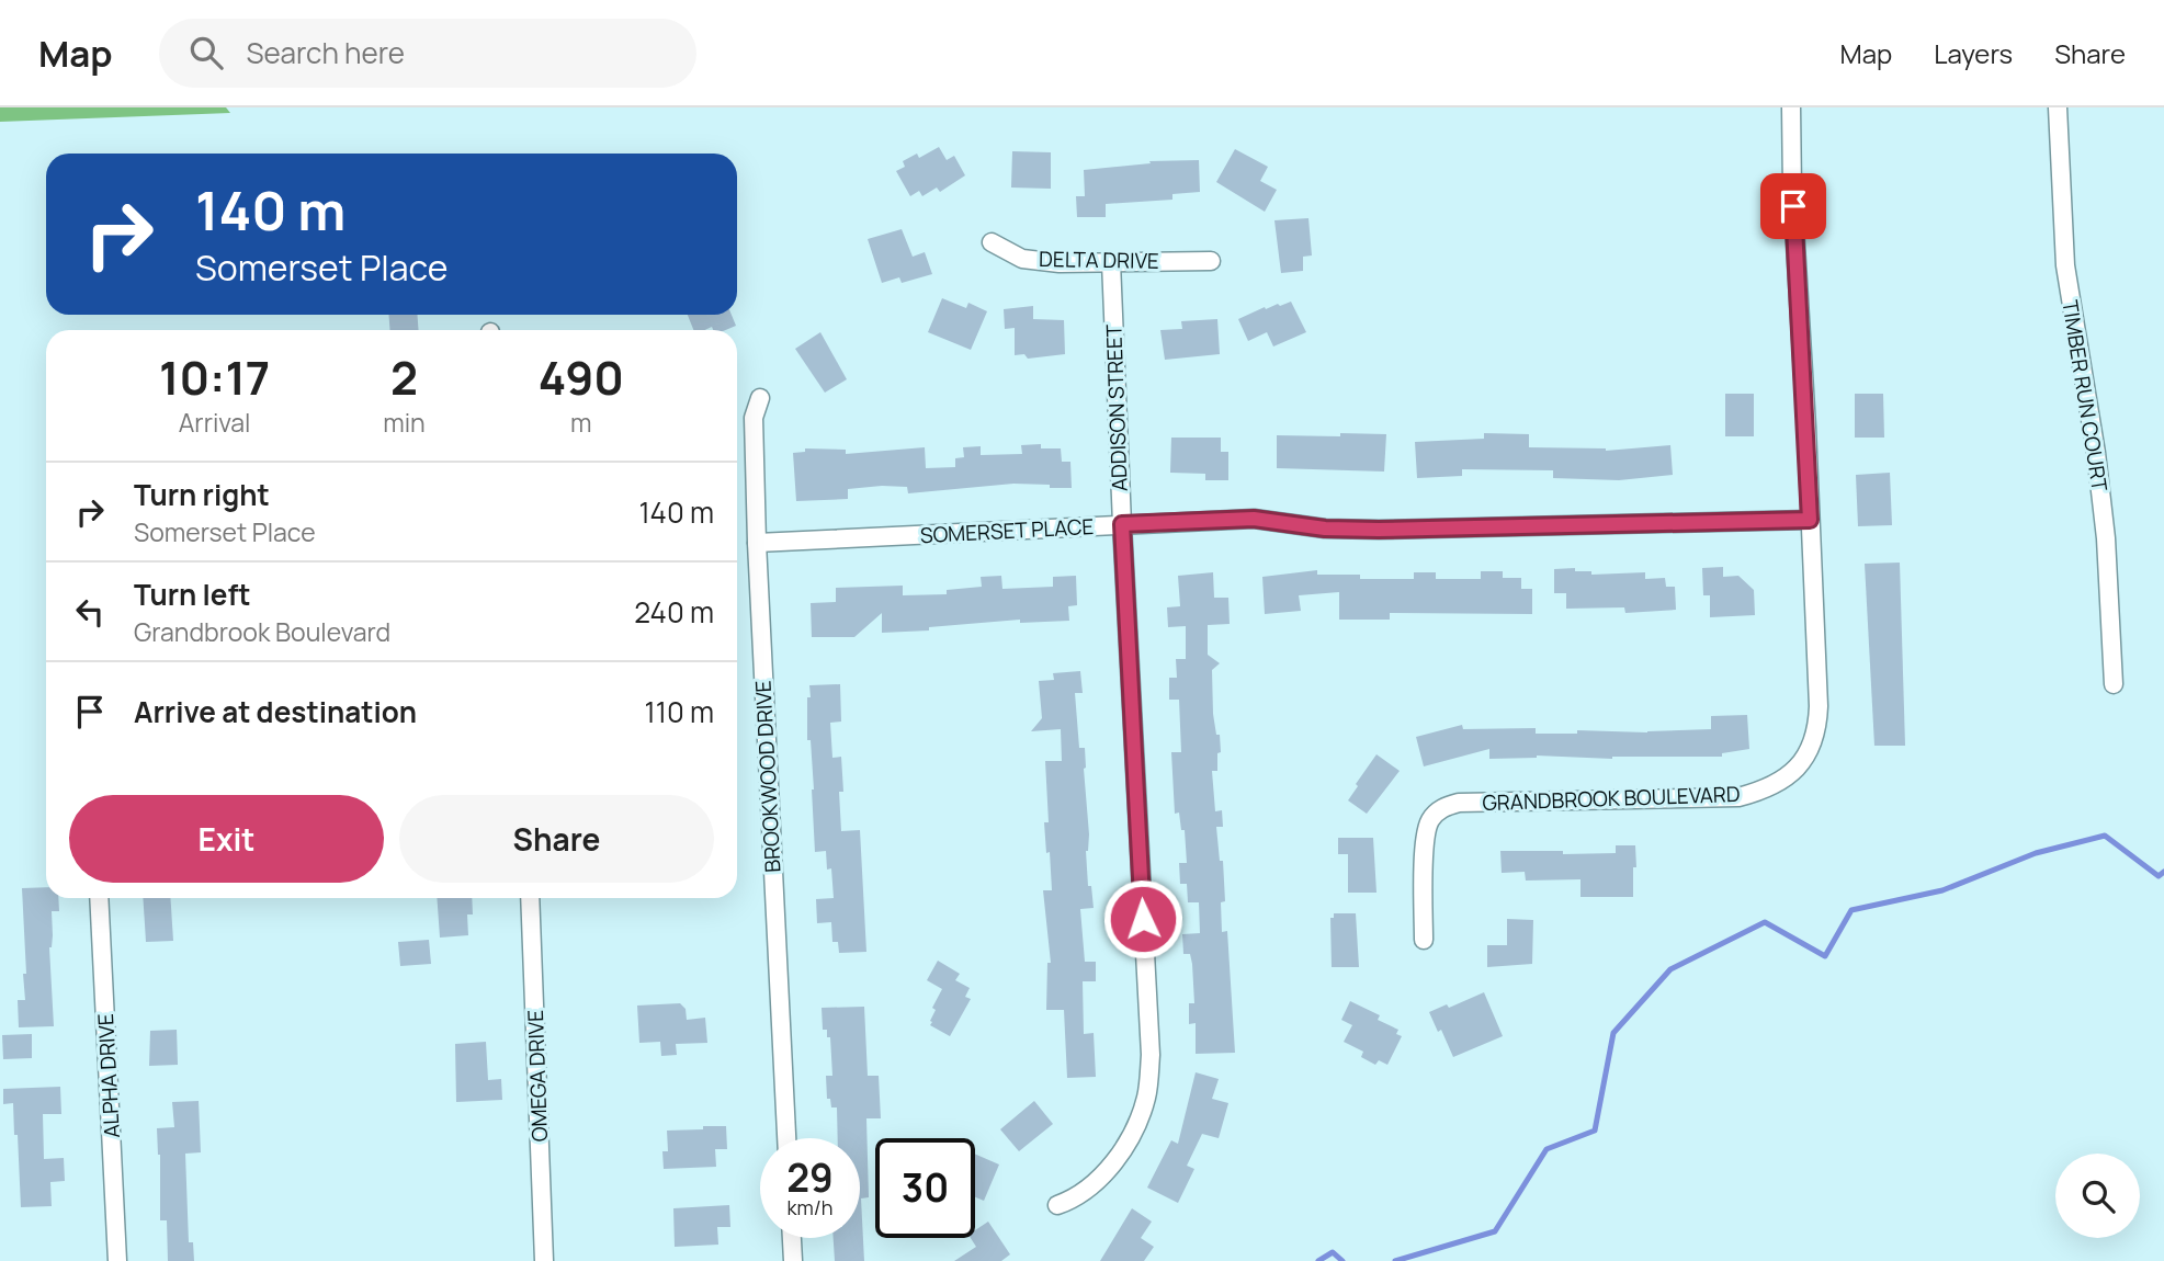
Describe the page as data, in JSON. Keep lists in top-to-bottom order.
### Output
{
  "streets": {
    "street": [
      "DELTA DRIVE",
      "TIMBER RUN COURT",
      "ADDISON STREET",
      "SOMERSET PLACE",
      "BROOKWOOD DRIVE",
      "GRANDBROOK BOULEVARD",
      "ALPHA DRIVE",
      "OMEGA DRIVE"
    ]
  },
  "crossings": [
    ["DELTA DRIVE", "ADDISON STREET"],
    ["ADDISON STREET", "SOMERSET PLACE"],
    ["SOMERSET PLACE", "BROOKWOOD DRIVE"],
    ["SOMERSET PLACE", "GRANDBROOK BOULEVARD"]
  ],
  "page": {
    "header": "Map",
    "search": "Search here",
    "nav": ["Map", "Layers", "Share"],
    "turn": ["140 m", "Somerset Place"],
    "eta": [
      "10:17",
      "Arrival",
      "2",
      "min",
      "490",
      "m"
    ],
    "list": [
      {
        "name": "Turn right",
        "note": "Somerset Place",
        "value": "140 m"
      },
      {
        "name": "Turn left",
        "note": "Grandbrook Boulevard",
        "value": "240 m"
      },
      {
        "name": "Arrive at destination",
        "value": "110 m"
      }
    ],
    "buttons": ["Exit", "Share"],
    "speed": "29 km/h",
    "limit": "30"
  }
}
